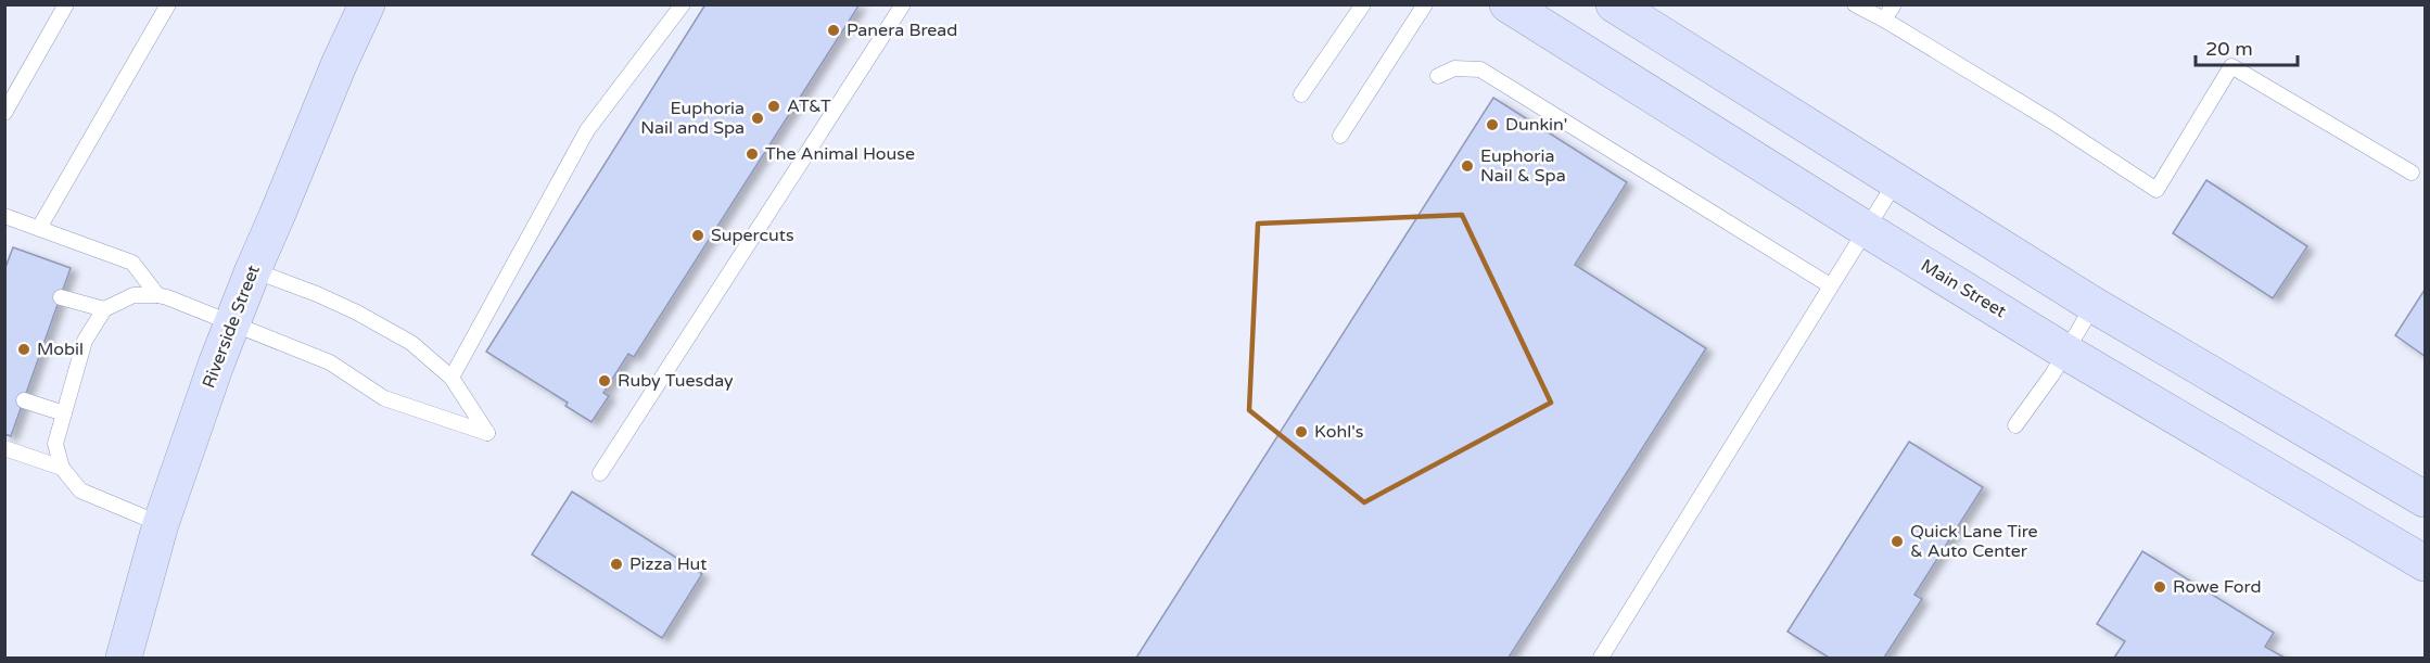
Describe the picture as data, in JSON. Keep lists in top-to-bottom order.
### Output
{
  "streets": {
    "main road": ["Main Street", "Riverside Street"]
  },
  "places": [
    "Panera Bread",
    "AT&T",
    "Euphoria Nail and Spa",
    "Dunkin'",
    "The Animal House",
    "Euphoria Nail & Spa",
    "Supercuts",
    "Mobil",
    "Ruby Tuesday",
    "Kohl's",
    "Quick Lane Tire & Auto Center",
    "Pizza Hut",
    "Rowe Ford"
  ],
  "scale_bar": "20 m"
}
